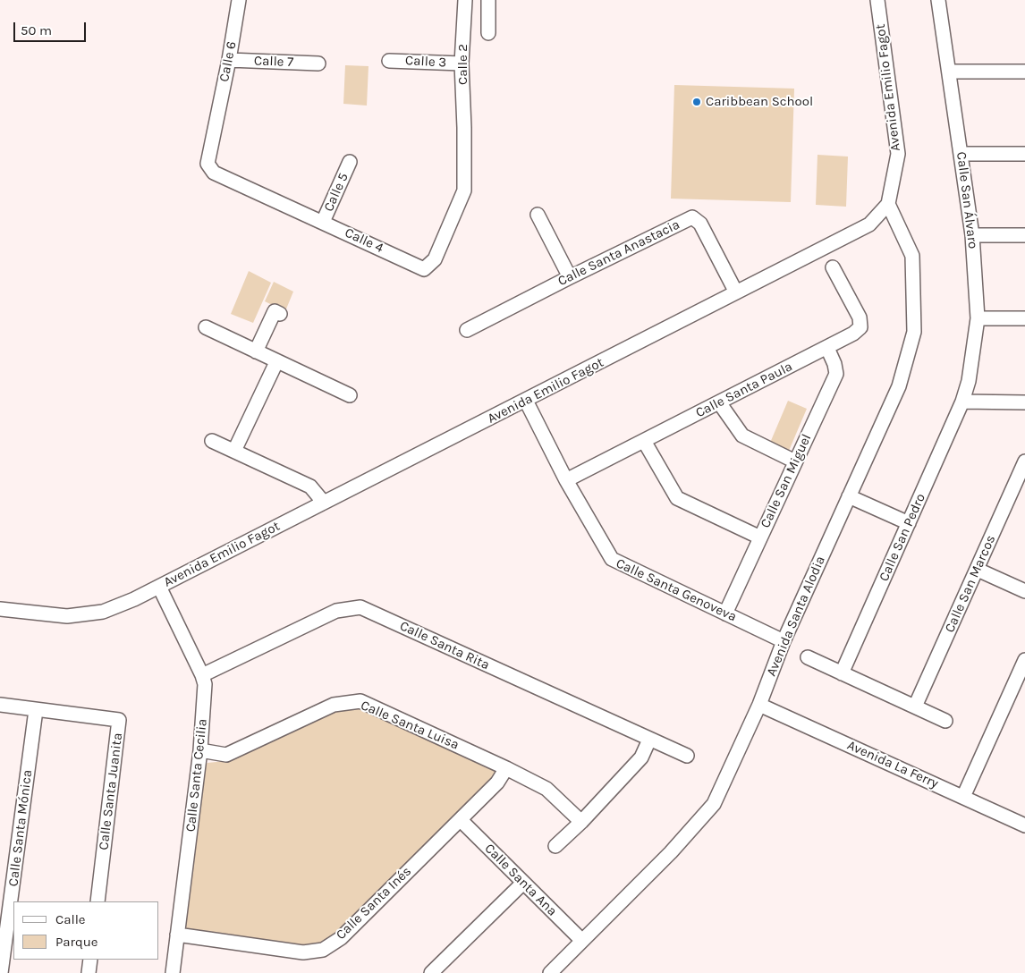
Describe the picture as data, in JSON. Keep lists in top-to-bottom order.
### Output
{
  "streets": {
    "street": [
      "Calle 6",
      "Calle 7",
      "Calle 3",
      "Calle 2",
      "Avenida Emilio Fagot",
      "Calle 5",
      "Calle San Álvaro",
      "Calle 4",
      "Calle Santa Anastacia",
      "Calle Santa Paula",
      "Calle San Miguel",
      "Calle San Pedro",
      "Calle San Marcos",
      "Calle Santa Genoveva",
      "Avenida Santa Alodia",
      "Calle Santa Rita",
      "Calle Santa Luisa",
      "Avenida La Ferry",
      "Calle Santa Cecilia",
      "Calle Santa Juanita",
      "Calle Santa Mónica",
      "Calle Santa Ana",
      "Calle Santa Inés"
    ]
  },
  "crossings": [
    ["Calle 6", "Calle 7"],
    ["Calle 6", "Calle 4"],
    ["Calle 3", "Calle 2"],
    ["Calle 2", "Calle 4"],
    ["Avenida Emilio Fagot", "Calle Santa Anastacia"],
    ["Avenida Emilio Fagot", "Calle Santa Genoveva"],
    ["Avenida Emilio Fagot", "Avenida Santa Alodia"],
    ["Avenida Emilio Fagot", "Calle Santa Cecilia"],
    ["Calle 5", "Calle 4"],
    ["Calle San Álvaro", "Calle San Pedro"],
    ["Calle Santa Paula", "Calle San Miguel"],
    ["Calle Santa Paula", "Calle Santa Genoveva"],
    ["Calle San Miguel", "Calle Santa Genoveva"],
    ["Calle Santa Genoveva", "Avenida Santa Alodia"],
    ["Avenida Santa Alodia", "Avenida La Ferry"],
    ["Avenida Santa Alodia", "Calle Santa Ana"],
    ["Calle Santa Rita", "Calle Santa Cecilia"],
    ["Calle Santa Luisa", "Calle Santa Cecilia"],
    ["Calle Santa Luisa", "Calle Santa Inés"],
    ["Calle Santa Cecilia", "Calle Santa Inés"],
    ["Calle Santa Juanita", "Calle Santa Mónica"],
    ["Calle Santa Ana", "Calle Santa Inés"]
  ],
  "places": ["Caribbean School"],
  "legend": ["Calle", "Parque"],
  "scale_bar": "50 m"
}
